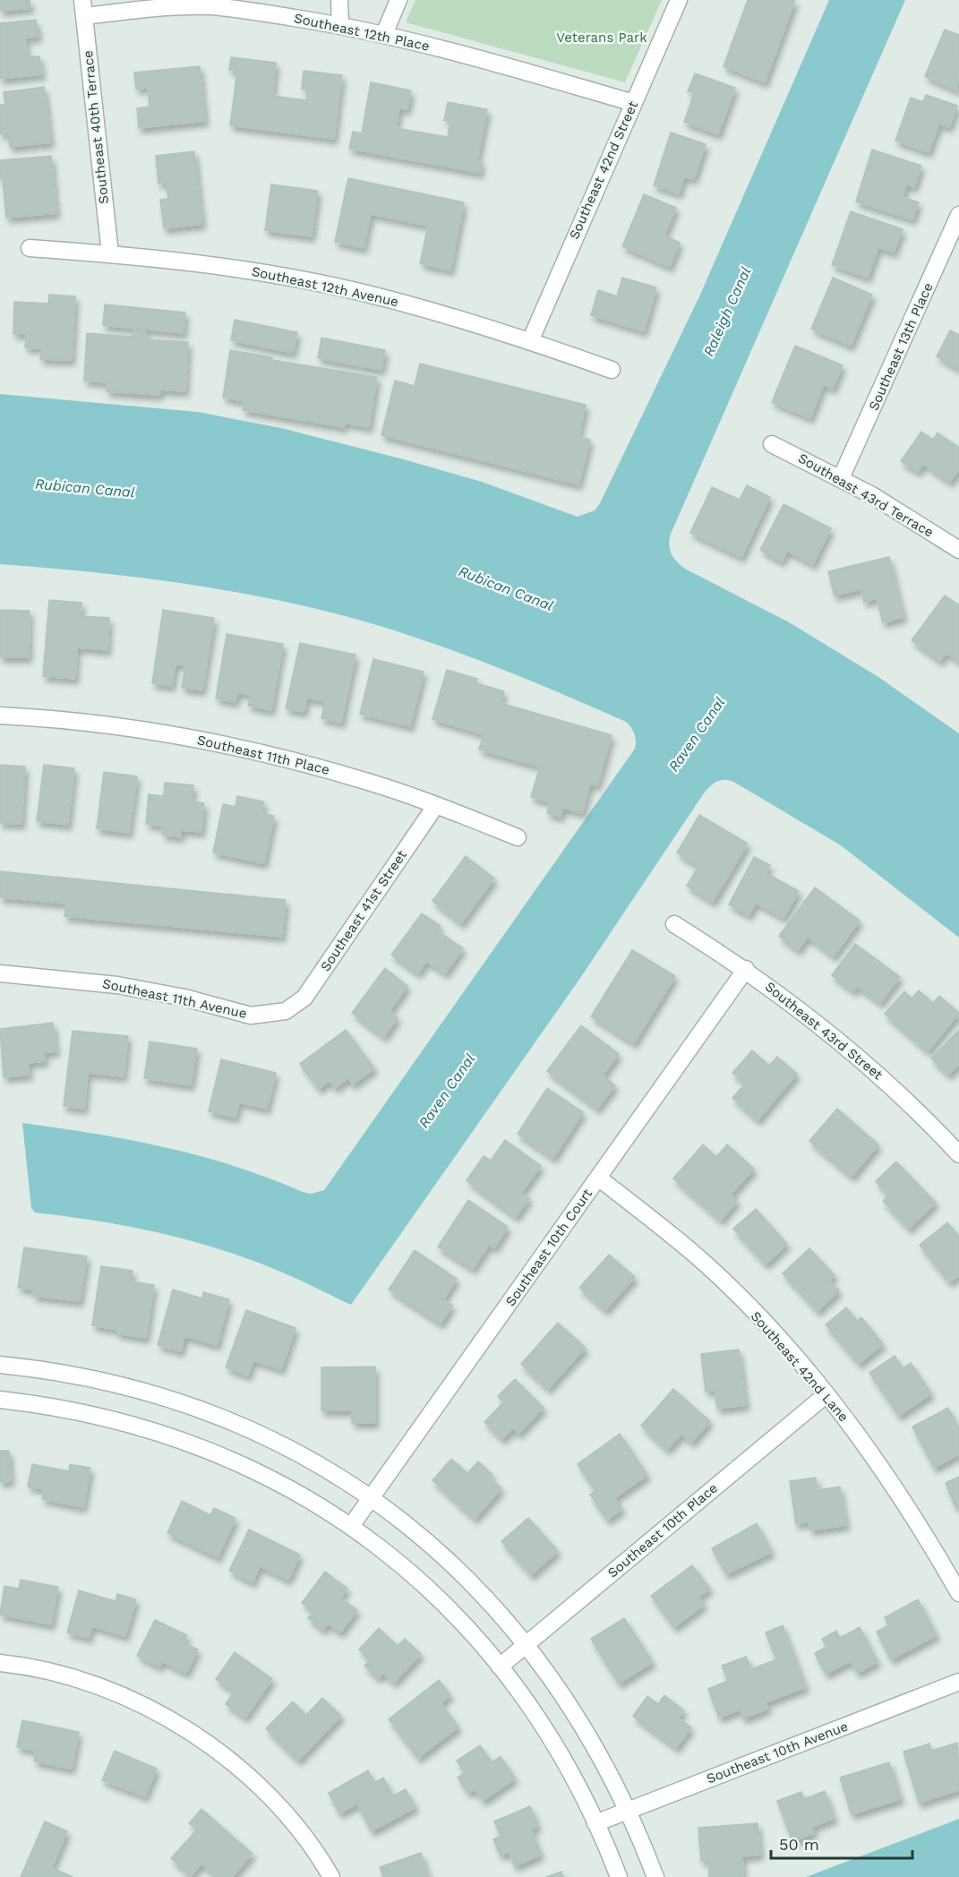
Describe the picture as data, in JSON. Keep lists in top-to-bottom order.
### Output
{
  "streets": {
    "street": [
      "Southeast 12th Place",
      "Southeast 40th Terrace",
      "Southeast 42nd Street",
      "Southeast 12th Avenue",
      "Southeast 13th Place",
      "Southeast 43rd Terrace",
      "Southeast 11th Place",
      "Southeast 41st Street",
      "Southeast 11th Avenue",
      "Southeast 43rd Street",
      "Southeast 10th Court",
      "Southeast 42nd Lane",
      "Southeast 10th Place",
      "Southeast 10th Avenue"
    ]
  },
  "crossings": [
    ["Southeast 12th Place", "Southeast 40th Terrace"],
    ["Southeast 12th Place", "Southeast 42nd Street"],
    ["Southeast 40th Terrace", "Southeast 12th Avenue"],
    ["Southeast 42nd Street", "Southeast 12th Avenue"],
    ["Southeast 13th Place", "Southeast 43rd Terrace"],
    ["Southeast 11th Place", "Southeast 41st Street"],
    ["Southeast 41st Street", "Southeast 11th Avenue"],
    ["Southeast 43rd Street", "Southeast 10th Court"],
    ["Southeast 10th Court", "Southeast 42nd Lane"],
    ["Southeast 42nd Lane", "Southeast 10th Place"]
  ],
  "water": ["Raleigh Canal", "Rubican Canal", "Raven Canal"],
  "parks": ["Veterans Park"],
  "scale_bar": "50 m"
}
